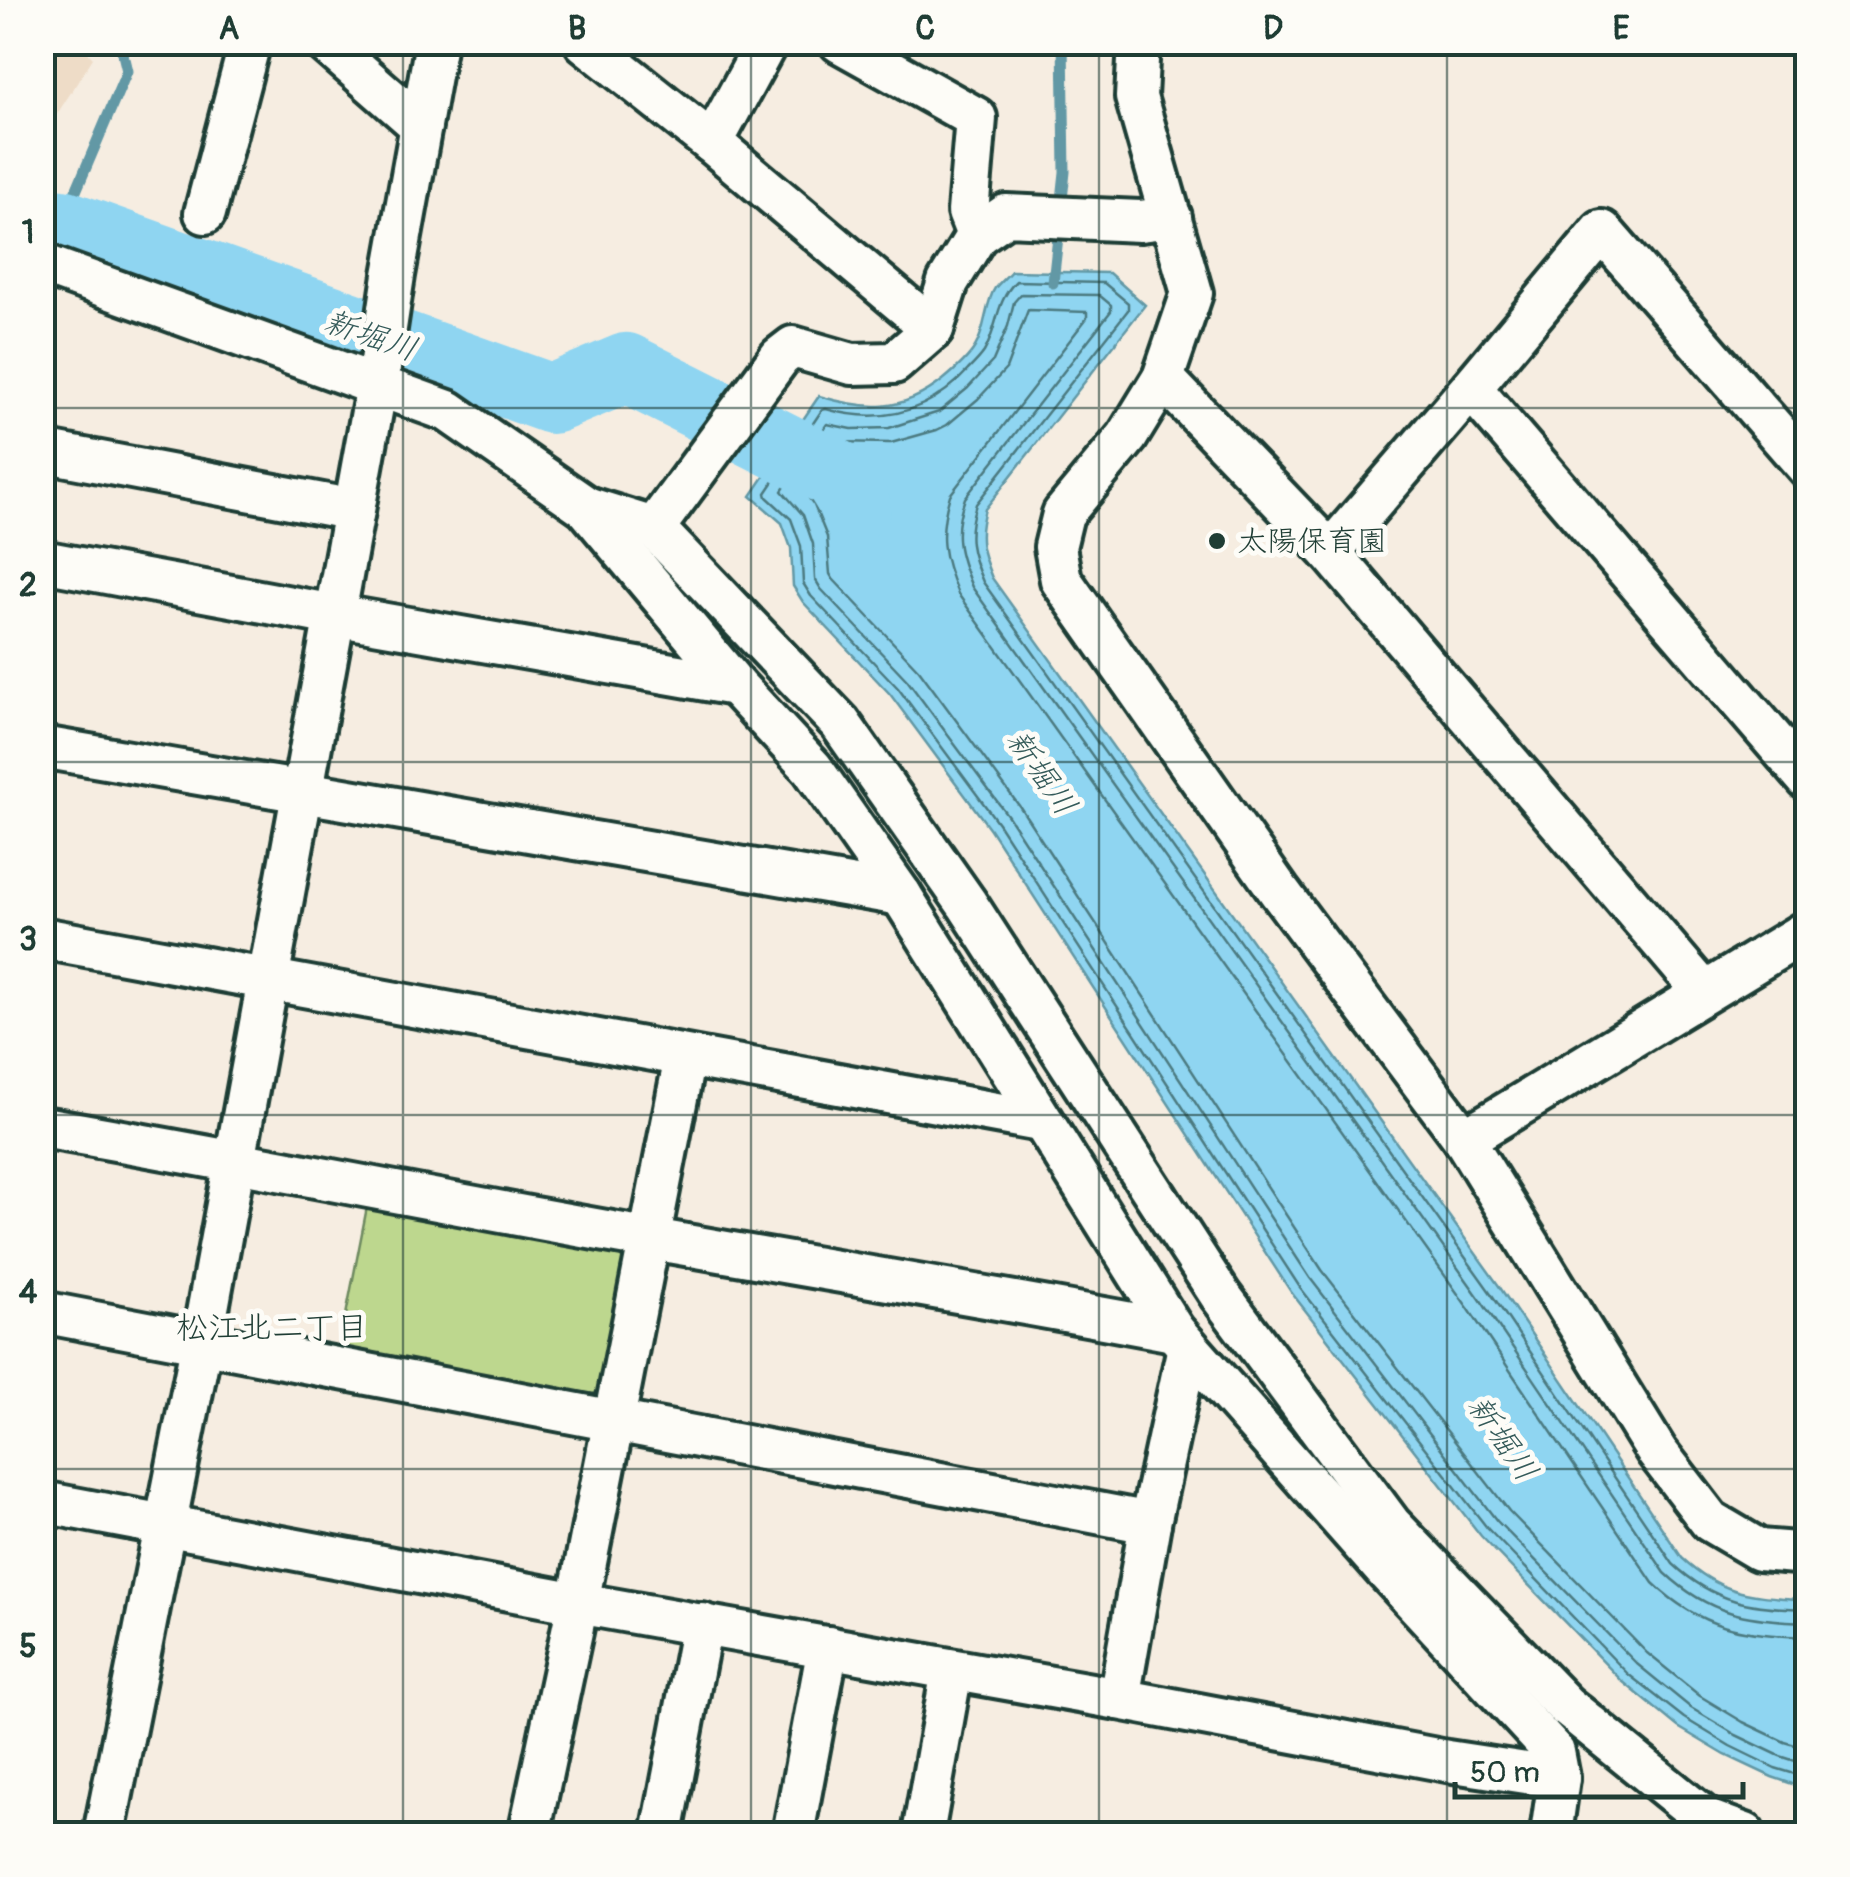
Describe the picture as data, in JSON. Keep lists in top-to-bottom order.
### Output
{
  "districts": ["松江北二丁目"],
  "water": ["新堀川"],
  "places": ["太陽保育園"],
  "scale_bar": "50 m",
  "grid": {
    "columns": [
      "A",
      "B",
      "C",
      "D",
      "E"
    ],
    "rows": [
      "1",
      "2",
      "3",
      "4",
      "5"
    ]
  }
}
